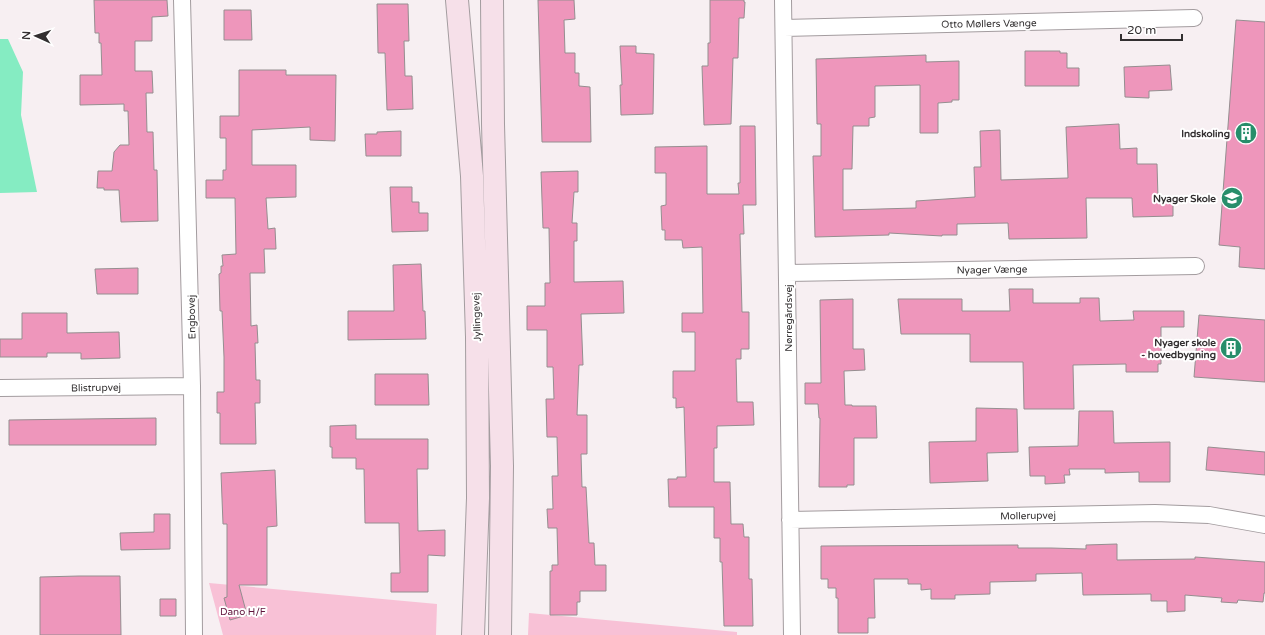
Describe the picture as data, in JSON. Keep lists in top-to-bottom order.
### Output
{
  "streets": {
    "street": [
      "Otto Møllers Vænge",
      "Nyager Vænge",
      "Engbovej",
      "Jyllingevej",
      "Nørregårdsvej",
      "Blistrupvej",
      "Mollerupvej"
    ]
  },
  "crossings": [
    ["Otto Møllers Vænge", "Nørregårdsvej"],
    ["Nyager Vænge", "Nørregårdsvej"],
    ["Engbovej", "Blistrupvej"],
    ["Nørregårdsvej", "Mollerupvej"]
  ],
  "parks": ["Dano H/F"],
  "places": {
    "building": ["Indskoling", "Nyager skole - hovedbygning"],
    "school or university": ["Nyager Skole"]
  },
  "scale_bar": "20 m",
  "north": "left"
}
